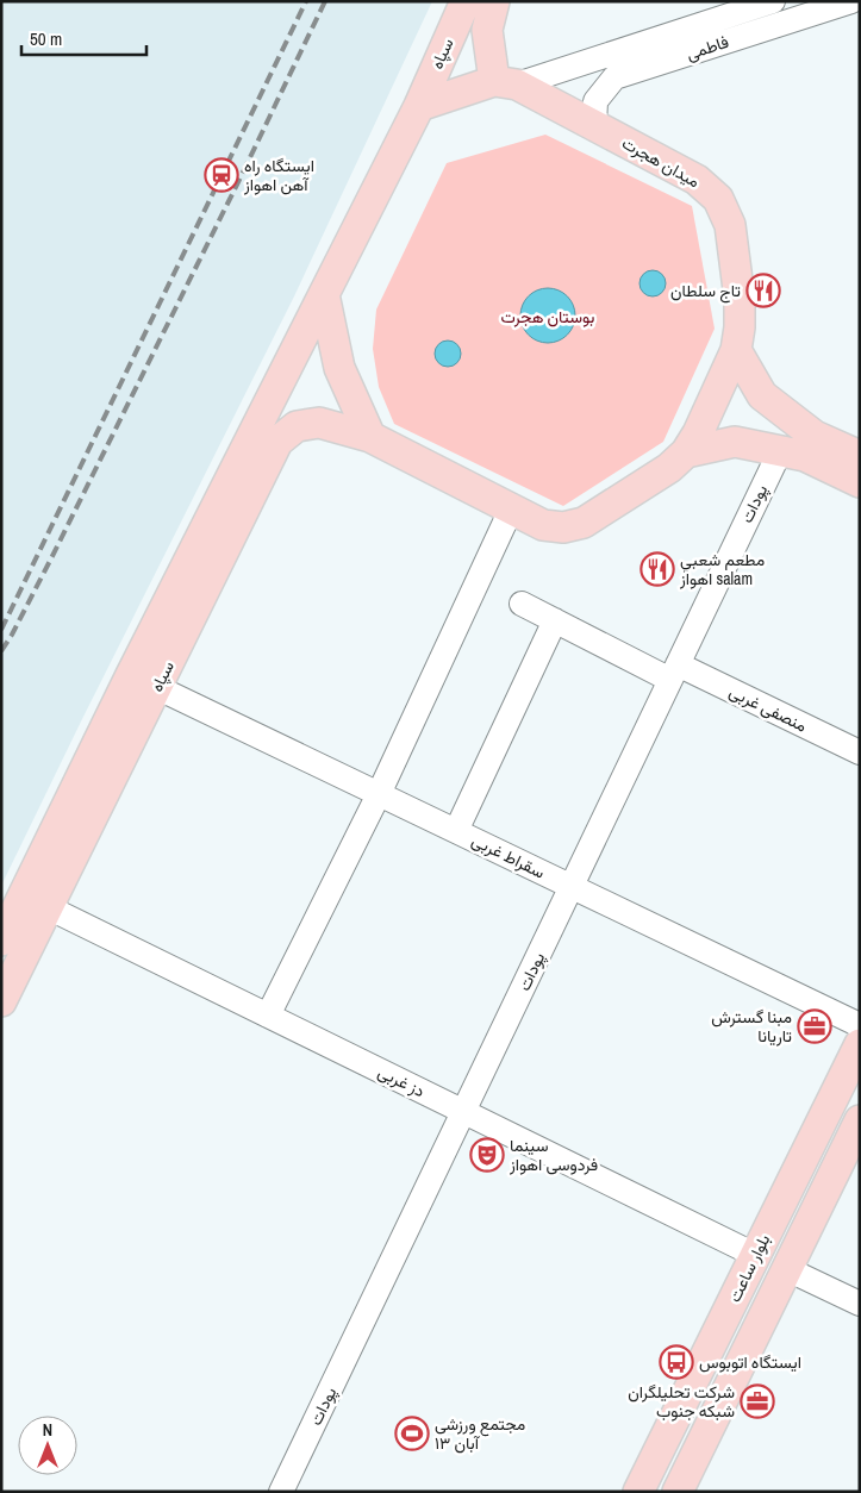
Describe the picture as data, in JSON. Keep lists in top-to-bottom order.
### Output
{
  "streets": {
    "main road": ["سپاه", "میدان هجرت", "بلوار ساعت"],
    "street": [
      "فاطمی",
      "پودات",
      "منصفی غربی",
      "سقراط غربی",
      "دز غربی"
    ]
  },
  "crossings": [
    ["فاطمی", "میدان هجرت"],
    ["سپاه", "میدان هجرت"],
    ["سپاه", "سقراط غربی"],
    ["سپاه", "دز غربی"],
    ["پودات", "منصفی غربی"],
    ["پودات", "سقراط غربی"],
    ["پودات", "دز غربی"],
    ["دز غربی", "بلوار ساعت"]
  ],
  "parks": ["بوستان هجرت"],
  "places": {
    "station": ["ایستگاه راه آهن اهواز"],
    "restaurant": ["تاج سلطان", "مطعم شعبي اهواز salam"],
    "office": ["مبنا گسترش تاریانا", "شرکت تحلیلگران شبکه جنوب"],
    "theatre": ["سینما فردوسی اهواز"],
    "bus stop": ["ایستگاه اتوبوس"],
    "sports": ["مجتمع ورزشی ۱۳ آبان"]
  },
  "scale_bar": "50 m",
  "north": "top"
}
